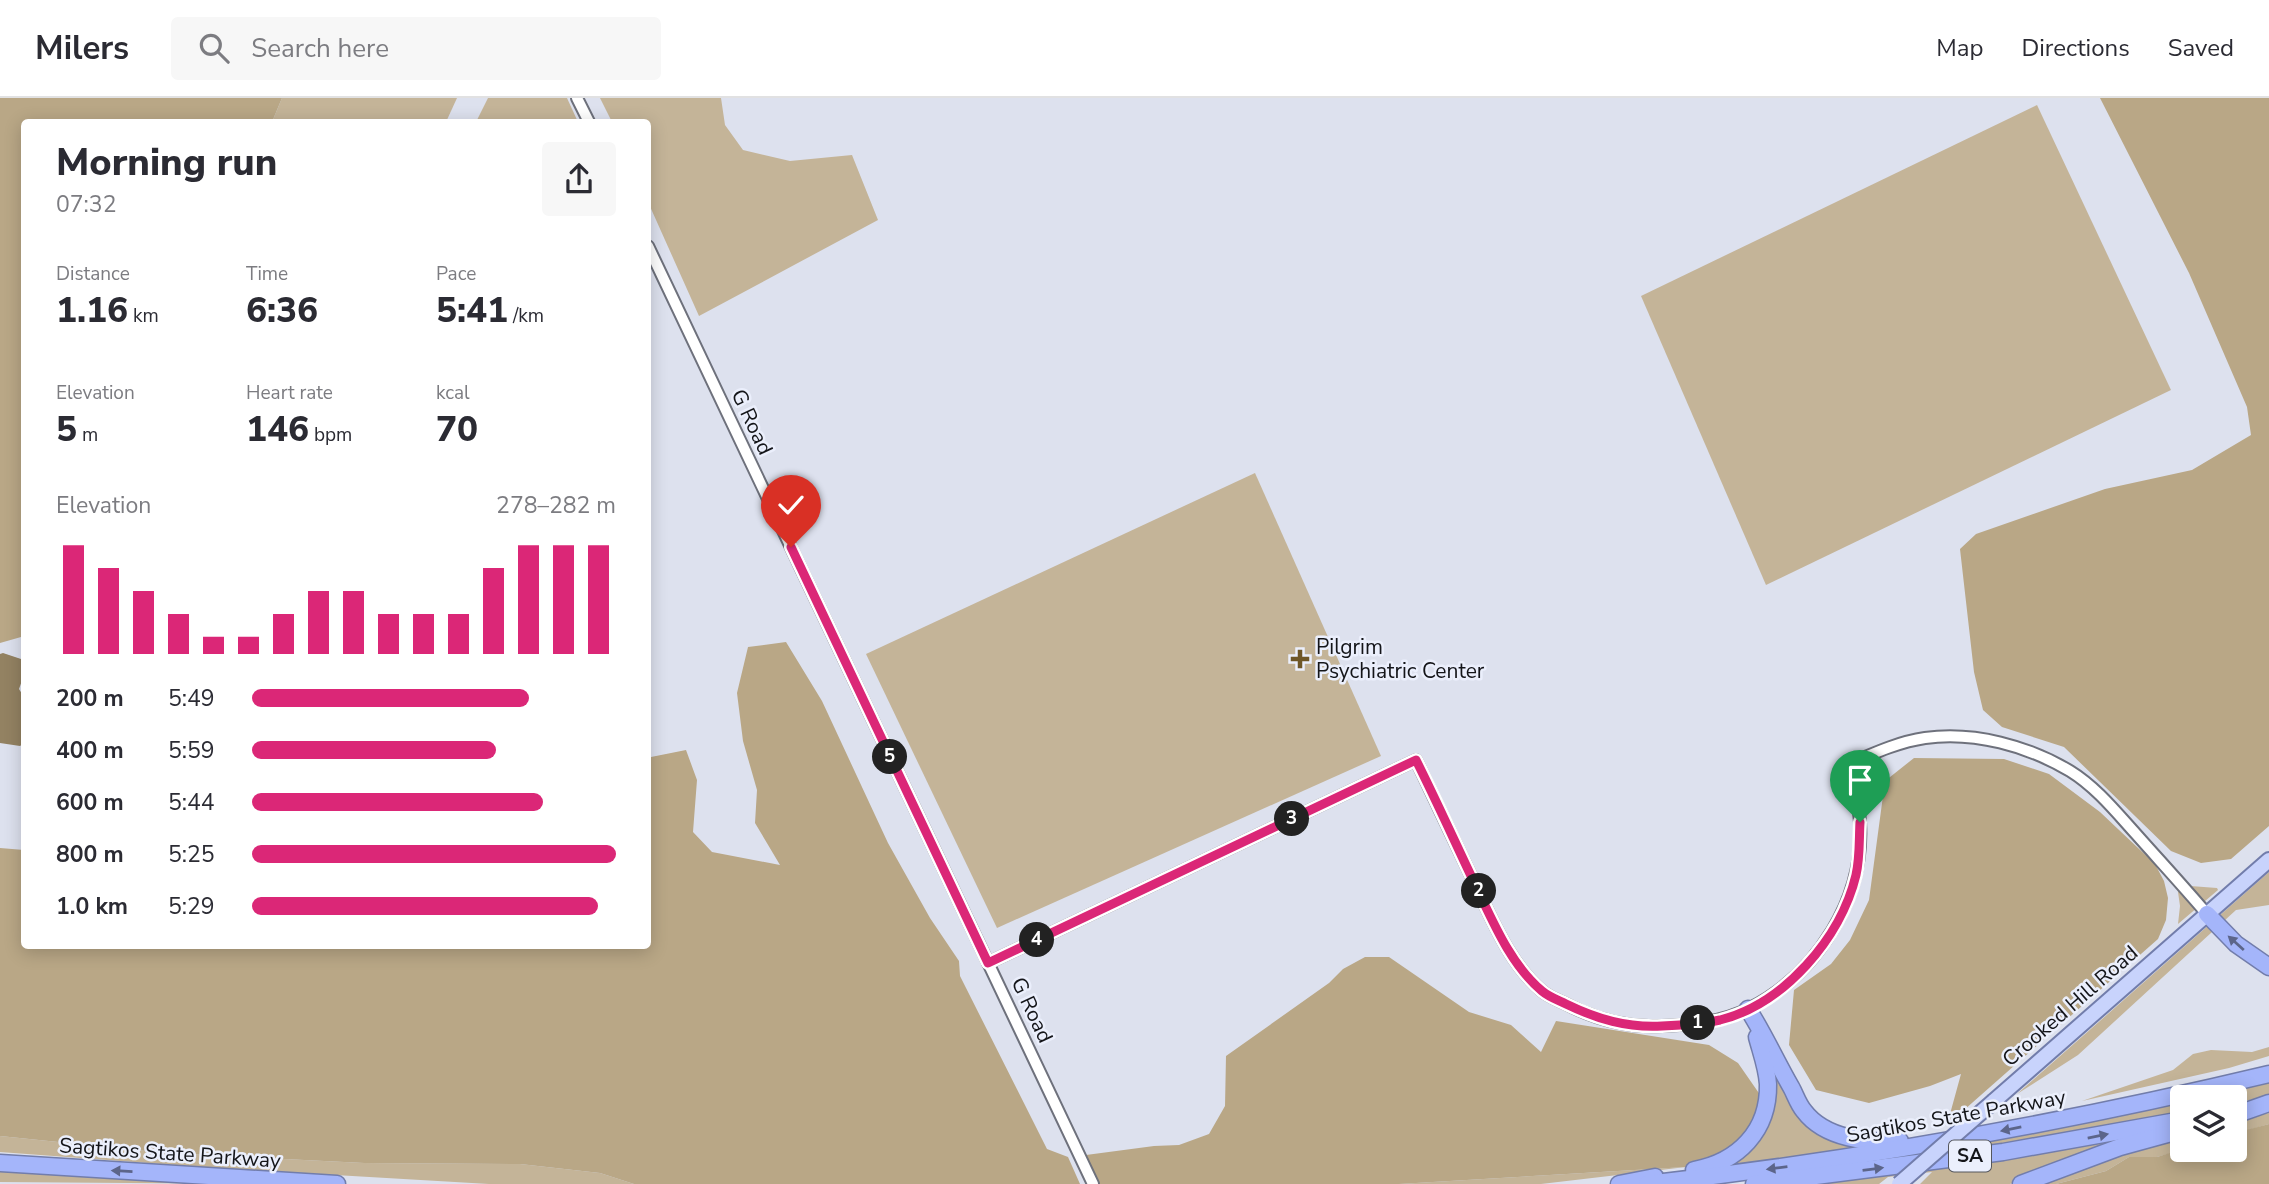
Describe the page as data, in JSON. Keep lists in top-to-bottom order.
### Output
{
  "streets": {
    "highway": ["Sagtikos State Parkway", "SA"],
    "main road": ["Crooked Hill Road"],
    "street": ["G Road"]
  },
  "places": {
    "health": ["Pilgrim Psychiatric Center"]
  },
  "page": {
    "header": "Milers",
    "search": "Search here",
    "nav": ["Map", "Directions", "Saved"],
    "heading": ["Morning run", "07:32"],
    "stats": [
      ["Distance", "1.16 km"],
      ["Time", "6:36"],
      ["Pace", "5:41 /km"],
      ["Elevation", "5 m"],
      ["Heart rate", "146 bpm"],
      ["kcal", "70"]
    ],
    "chart": ["Elevation", "278–282 m"],
    "list": [
      {
        "name": "200 m",
        "note": "5:49"
      },
      {
        "name": "400 m",
        "note": "5:59"
      },
      {
        "name": "600 m",
        "note": "5:44"
      },
      {
        "name": "800 m",
        "note": "5:25"
      },
      {
        "name": "1.0 km",
        "note": "5:29"
      }
    ],
    "pins": [
      "5",
      "3",
      "2",
      "4",
      "1"
    ]
  }
}
